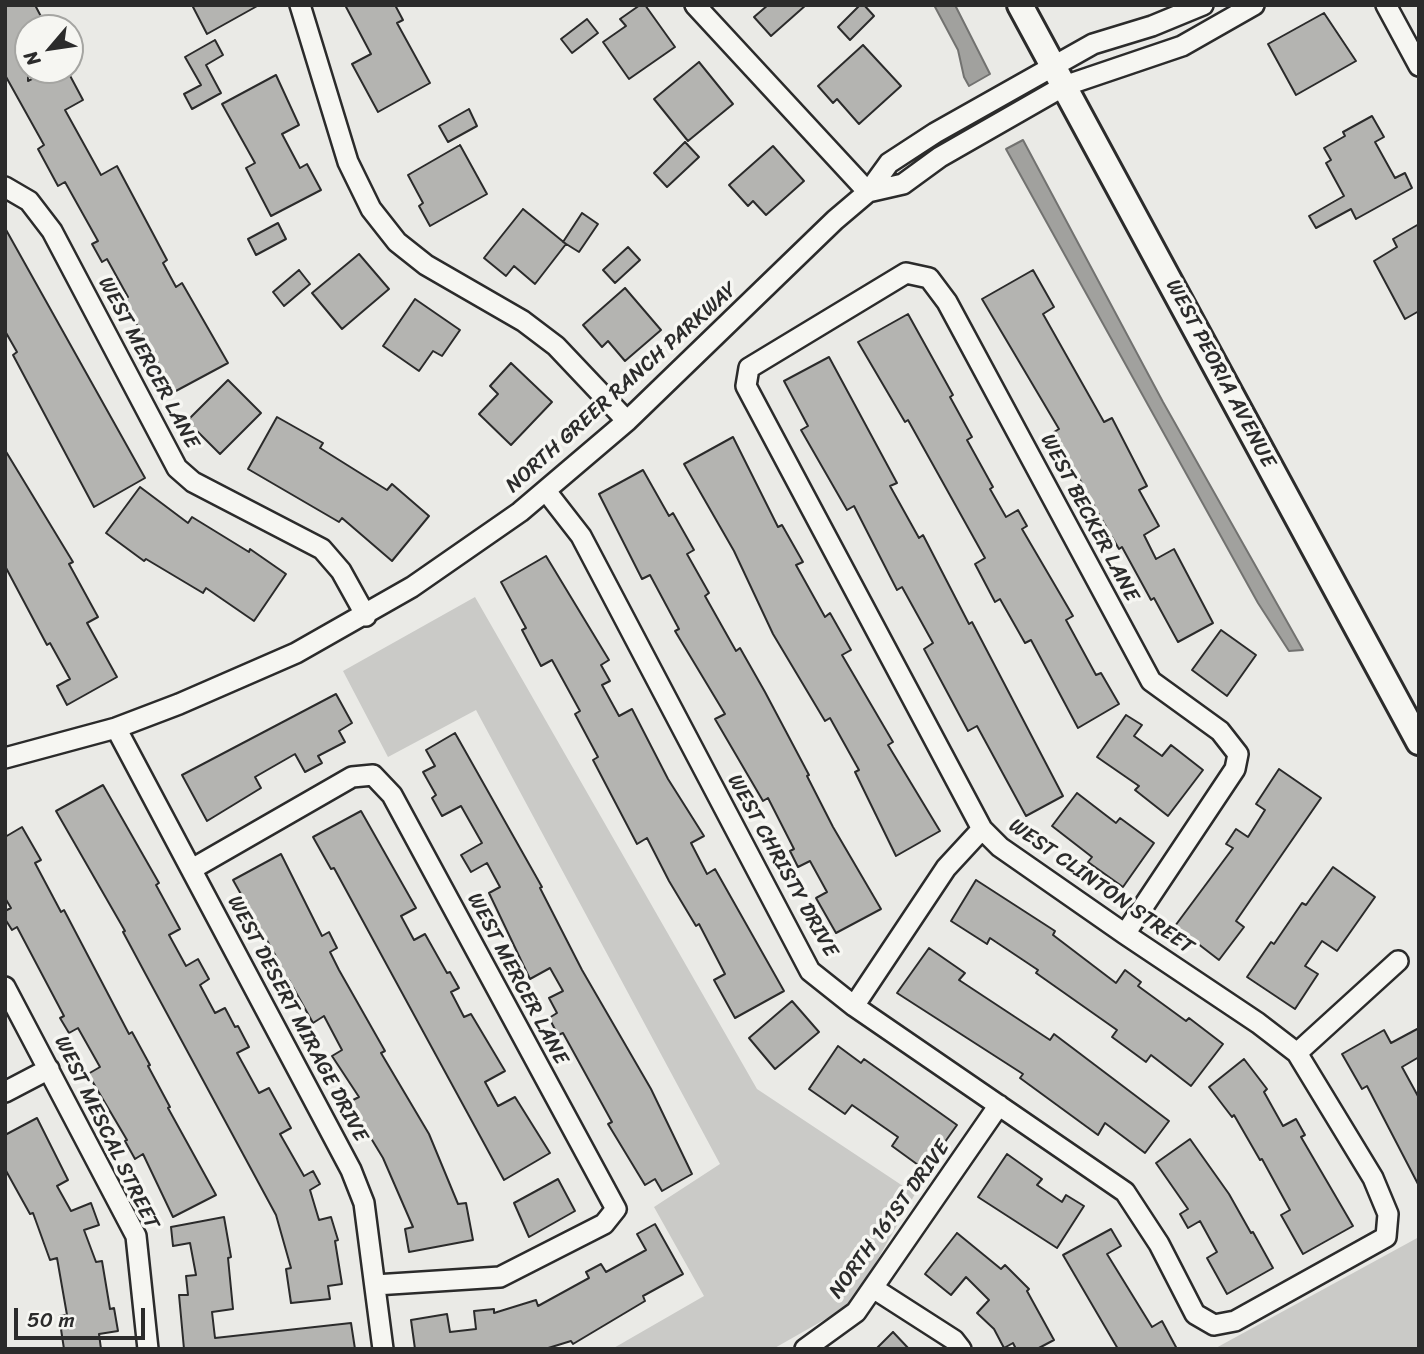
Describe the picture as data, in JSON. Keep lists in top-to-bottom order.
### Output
{
  "streets": {
    "main road": ["WEST PEORIA AVENUE"],
    "street": [
      "WEST MERCER LANE",
      "NORTH GREER RANCH PARKWAY",
      "WEST BECKER LANE",
      "WEST CHRISTY DRIVE",
      "WEST CLINTON STREET",
      "WEST DESERT MIRAGE DRIVE",
      "WEST MESCAL STREET",
      "NORTH 161ST DRIVE"
    ]
  },
  "crossings": [
    ["WEST MERCER LANE", "NORTH GREER RANCH PARKWAY"],
    ["WEST MERCER LANE", "WEST DESERT MIRAGE DRIVE"],
    ["WEST PEORIA AVENUE", "NORTH GREER RANCH PARKWAY"],
    ["NORTH GREER RANCH PARKWAY", "WEST CHRISTY DRIVE"],
    ["NORTH GREER RANCH PARKWAY", "WEST DESERT MIRAGE DRIVE"],
    ["WEST BECKER LANE", "WEST CLINTON STREET"],
    ["WEST CHRISTY DRIVE", "WEST CLINTON STREET"],
    ["WEST CHRISTY DRIVE", "NORTH 161ST DRIVE"]
  ],
  "scale_bar": "50 m",
  "north": "bottom left"
}
